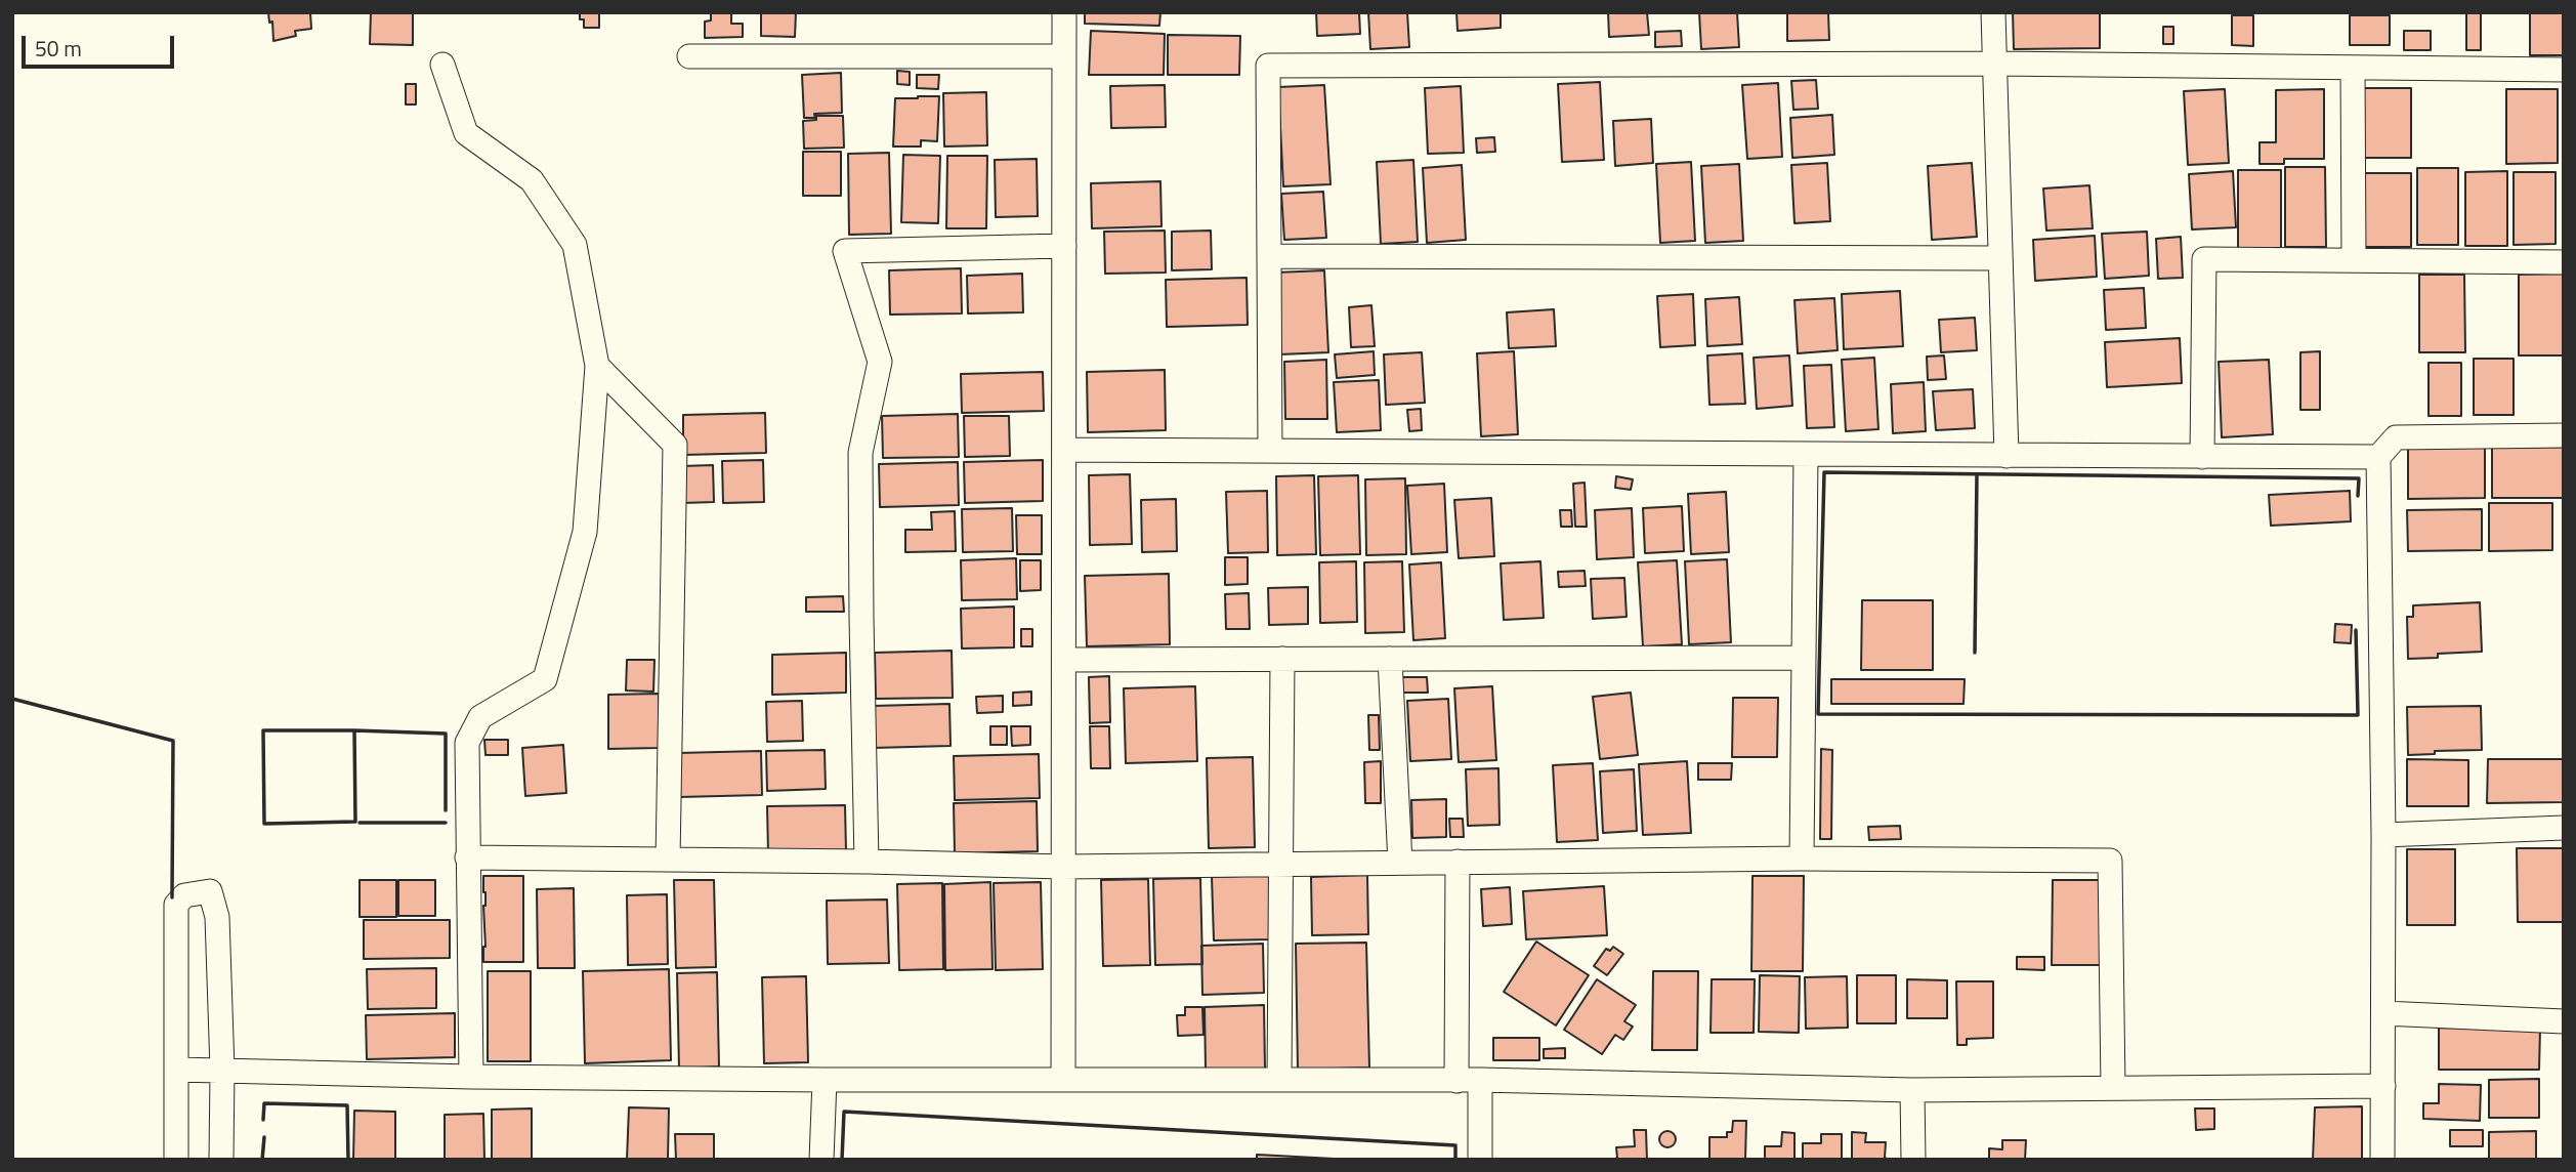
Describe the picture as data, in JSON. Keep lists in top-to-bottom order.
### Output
{
  "scale_bar": "50 m"
}
